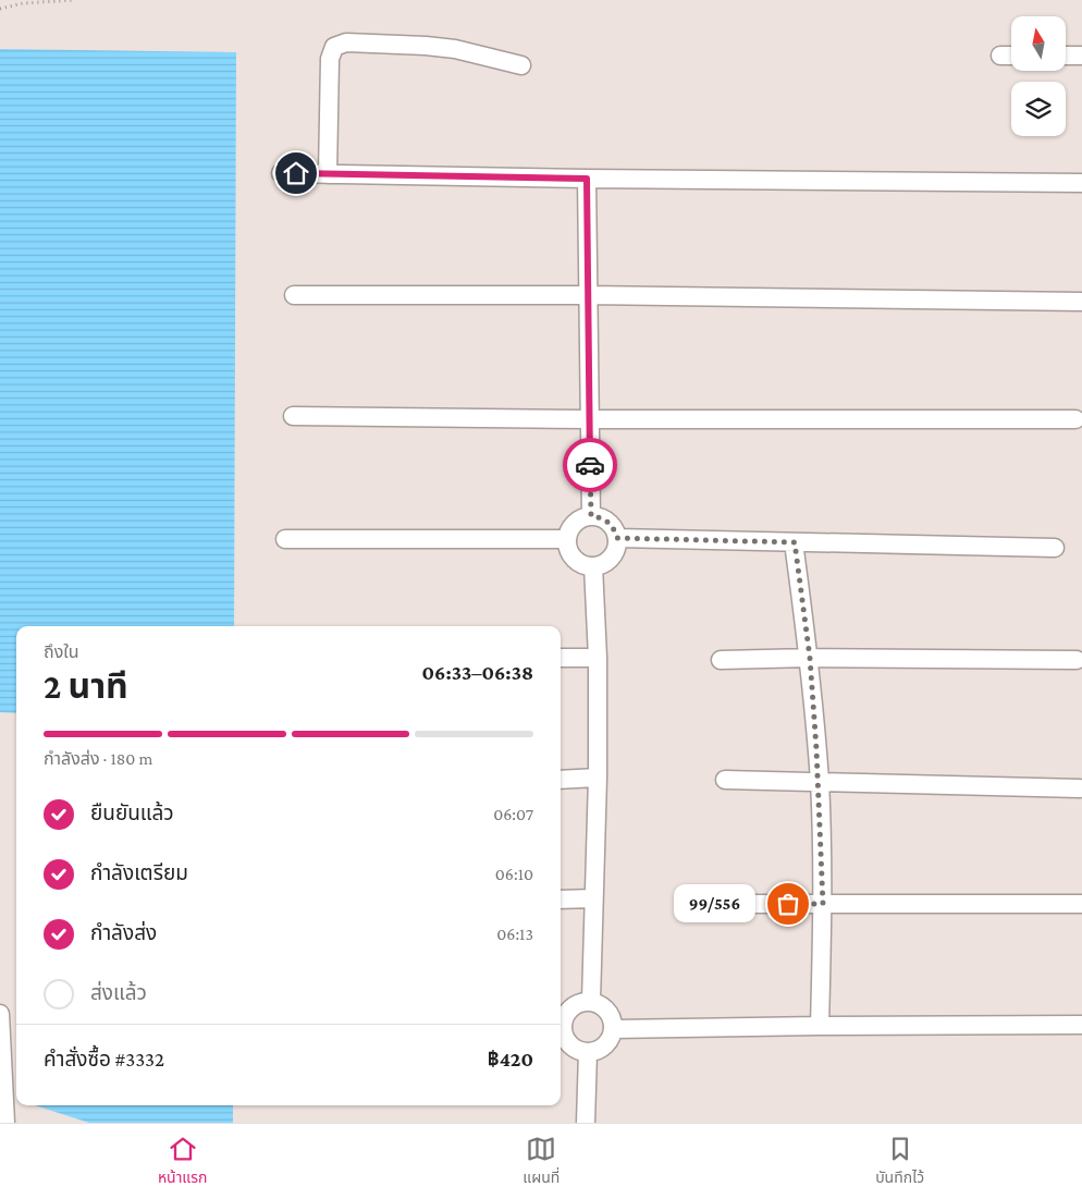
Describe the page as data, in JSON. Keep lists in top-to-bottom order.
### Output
{
  "places": ["99/556"],
  "north": "top",
  "page": {
    "heading": ["2 นาที", "ถึงใน", "06:33–06:38"],
    "panel": ["คำสั่งซื้อ #3332", "฿420"],
    "bar": "กำลังส่ง · 180 m",
    "list": [
      ["ยืนยันแล้ว", "06:07"],
      ["กำลังเตรียม", "06:10"],
      ["กำลังส่ง", "06:13"],
      "ส่งแล้ว"
    ],
    "bubble": "99/556",
    "tabs": ["หน้าแรก", "แผนที่", "บันทึกไว้"]
  }
}
